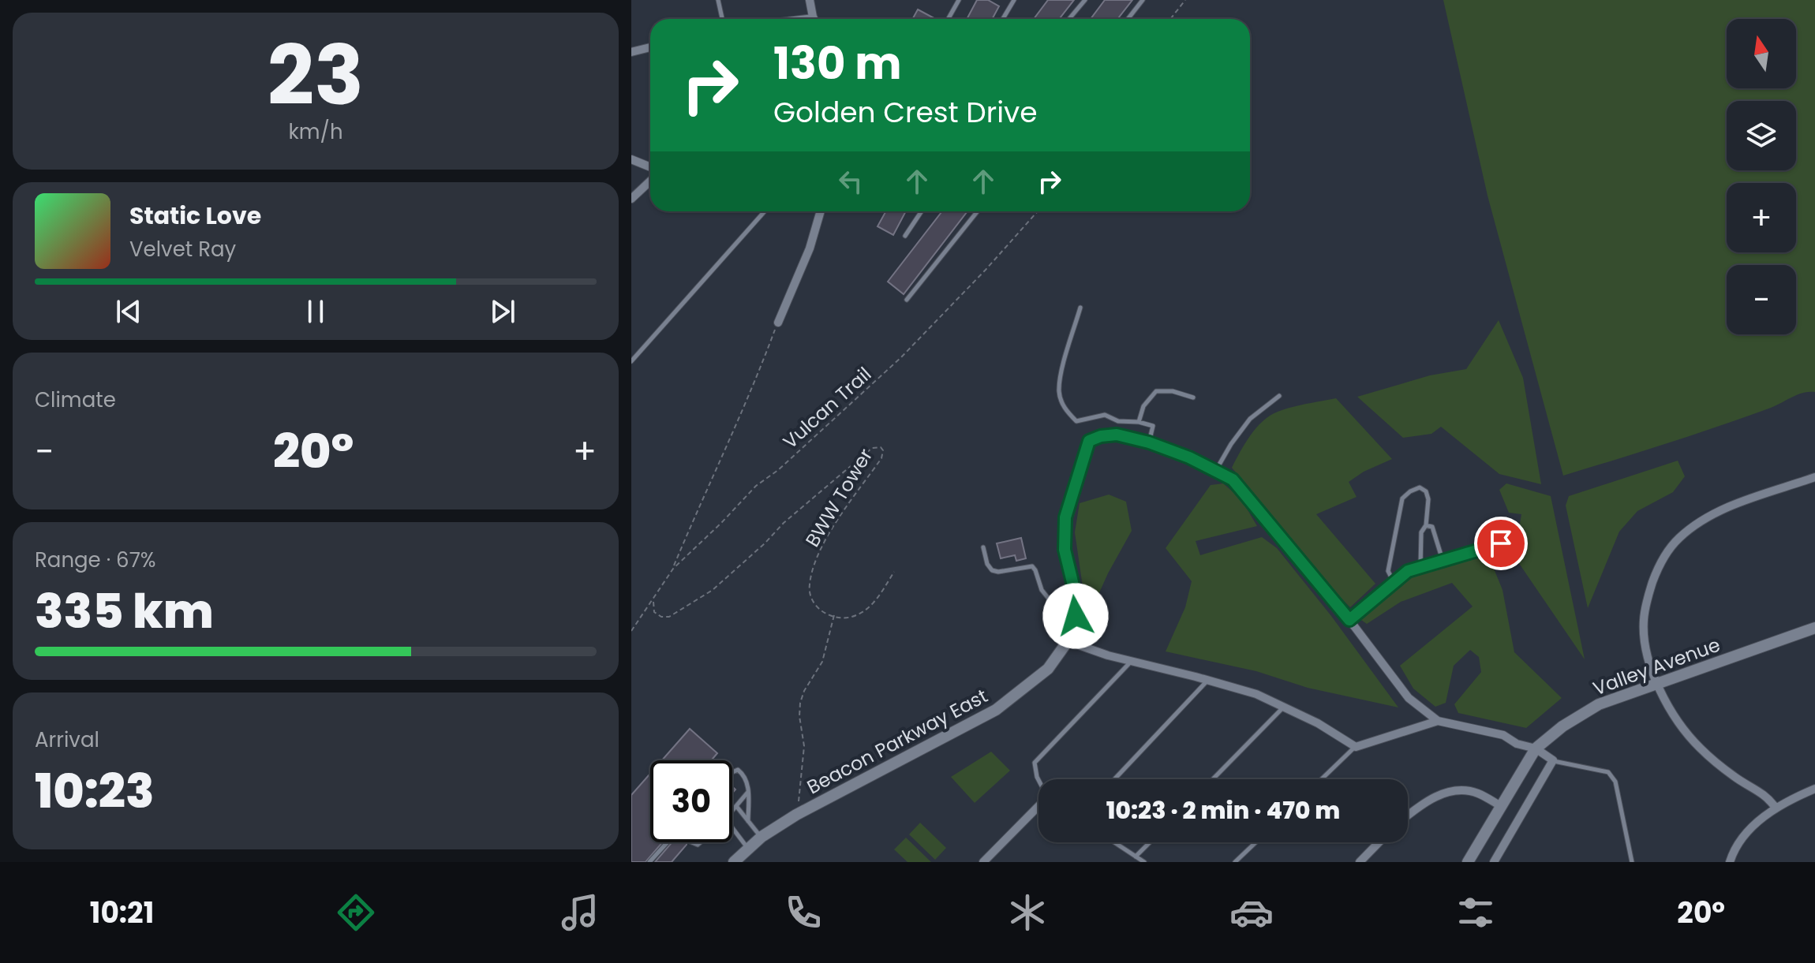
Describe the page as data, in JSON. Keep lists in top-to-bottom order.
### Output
{
  "streets": {
    "main road": ["Valley Avenue", "Beacon Parkway East"],
    "path": ["Vulcan Trail", "BWW Tower"]
  },
  "crossings": [
    ["Vulcan Trail", "BWW Tower"]
  ],
  "north": "top",
  "page": {
    "tile": [
      ["23", "km/h"],
      "Climate",
      ["Range · 67%", "335 km"],
      ["Arrival", "10:23"]
    ],
    "map_buttons": ["+", "−"],
    "turn": ["130 m", "Golden Crest Drive"],
    "song": ["Static Love", "Velvet Ray"],
    "heat": ["−", "20°", "+"],
    "limit": "30",
    "trip": "10:23 · 2 min · 470 m",
    "tabs": ["10:21", "20°"]
  }
}
